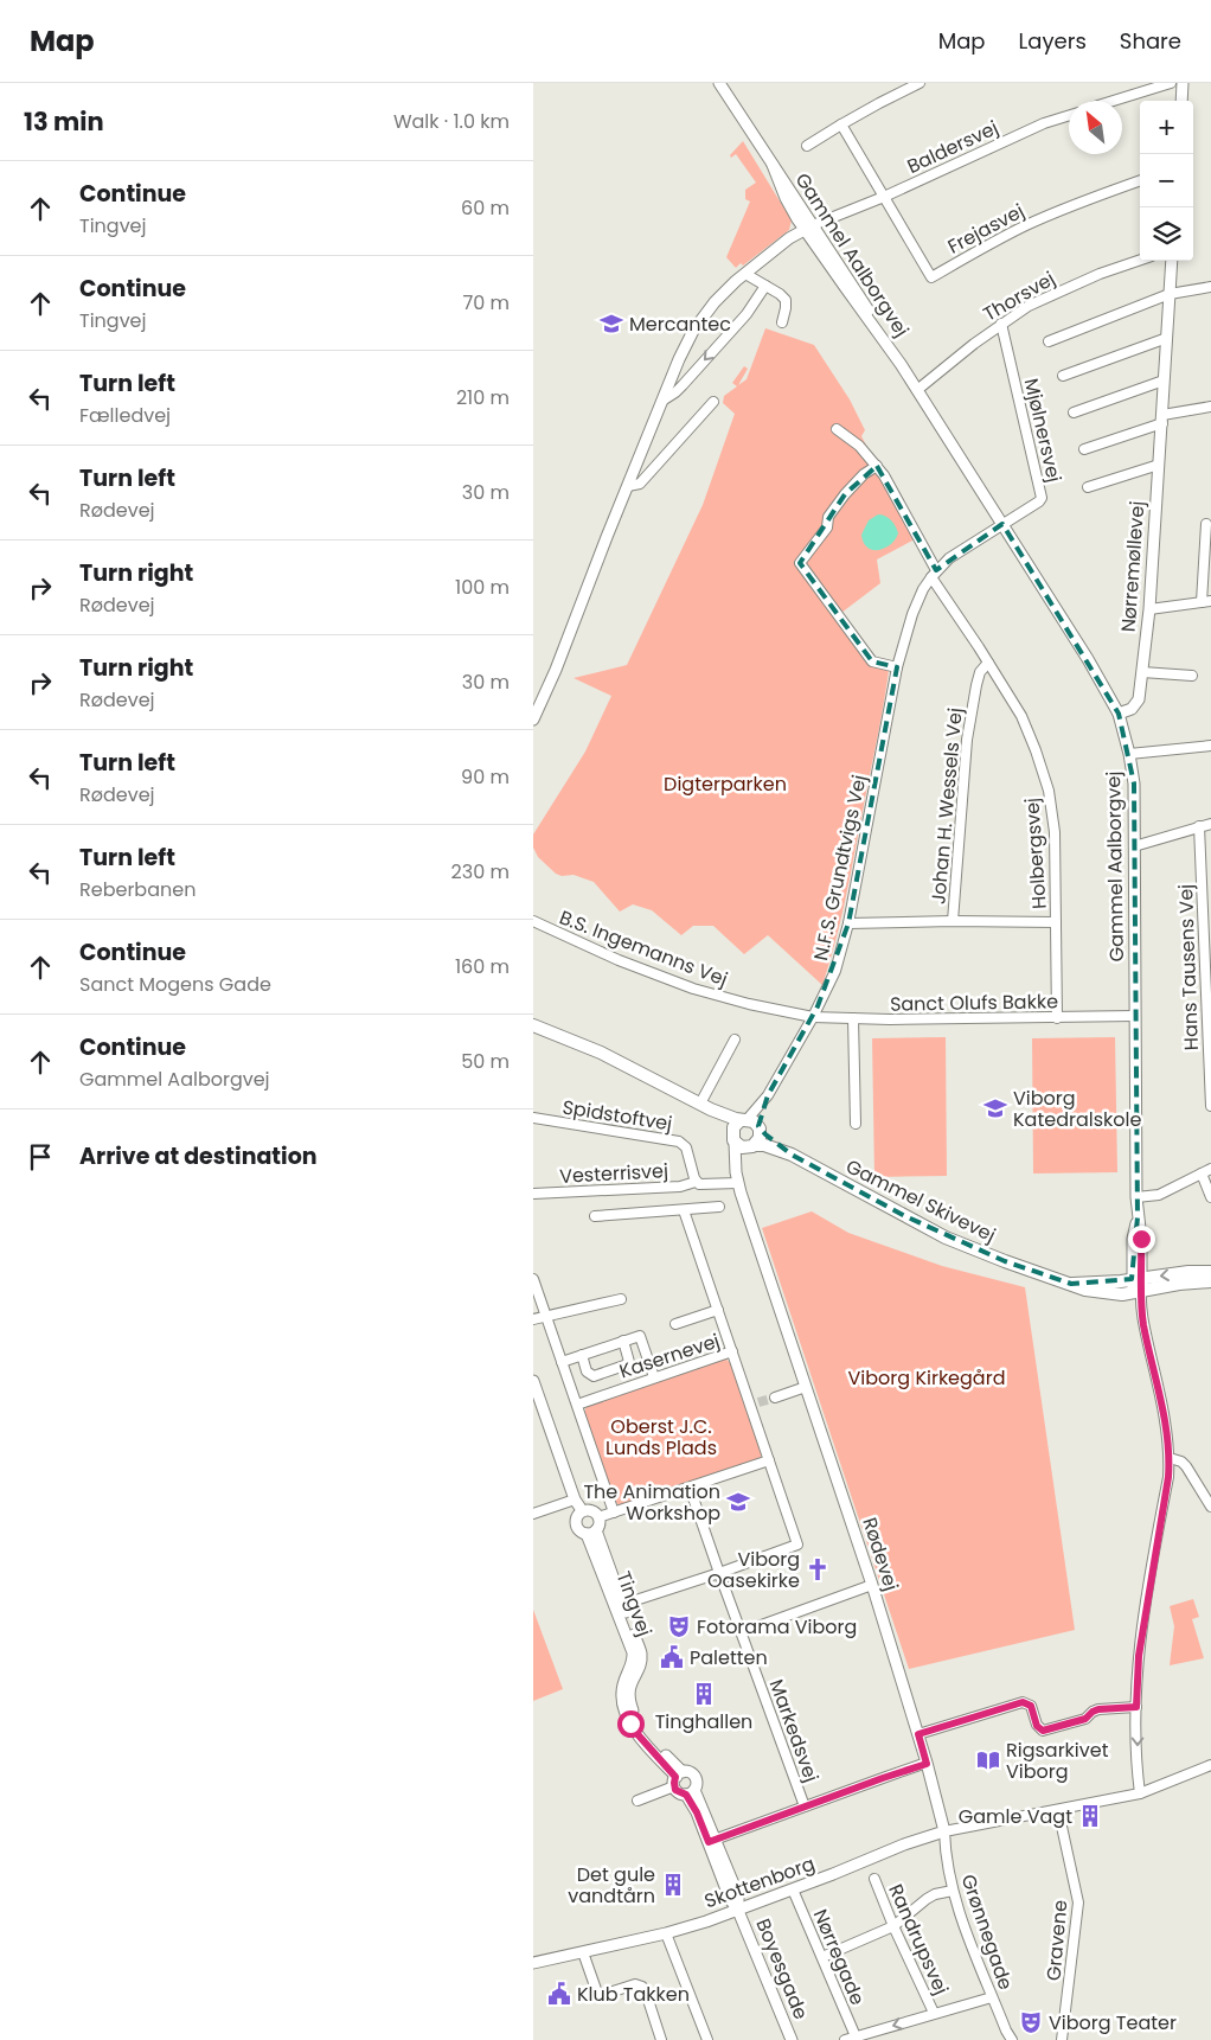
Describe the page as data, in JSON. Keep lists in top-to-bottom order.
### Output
{
  "streets": {
    "main road": ["Gammel Skivevej"],
    "street": [
      "Baldersvej",
      "Frejasvej",
      "Gammel Aalborgvej",
      "Thorsvej",
      "Mjølnersvej",
      "Nørremøllevej",
      "Johan H. Wessels Vej",
      "Holbergsvej",
      "N.F.S. Grundtvigs Vej",
      "B.S. Ingemanns Vej",
      "Hans Tausens Vej",
      "Sanct Olufs Bakke",
      "Spidstoftvej",
      "Vesterrisvej",
      "Kasernevej",
      "Rødevej",
      "Tingvej",
      "Markedsvej",
      "Skottenborg",
      "Grønnegade",
      "Randrupsvej",
      "Gravene",
      "Nørregade",
      "Boyesgade"
    ]
  },
  "crossings": [
    ["Baldersvej", "Frejasvej"],
    ["Baldersvej", "Gammel Aalborgvej"],
    ["Gammel Aalborgvej", "Thorsvej"],
    ["Gammel Aalborgvej", "Mjølnersvej"],
    ["Gammel Aalborgvej", "Nørremøllevej"],
    ["Gammel Aalborgvej", "N.F.S. Grundtvigs Vej"],
    ["Gammel Aalborgvej", "Sanct Olufs Bakke"],
    ["Gammel Aalborgvej", "Gammel Skivevej"],
    ["Thorsvej", "Mjølnersvej"],
    ["Mjølnersvej", "N.F.S. Grundtvigs Vej"],
    ["Johan H. Wessels Vej", "Holbergsvej"],
    ["Holbergsvej", "N.F.S. Grundtvigs Vej"],
    ["Holbergsvej", "Sanct Olufs Bakke"],
    ["N.F.S. Grundtvigs Vej", "B.S. Ingemanns Vej"],
    ["N.F.S. Grundtvigs Vej", "Sanct Olufs Bakke"],
    ["N.F.S. Grundtvigs Vej", "Gammel Skivevej"],
    ["N.F.S. Grundtvigs Vej", "Rødevej"],
    ["B.S. Ingemanns Vej", "Sanct Olufs Bakke"],
    ["Spidstoftvej", "Vesterrisvej"],
    ["Gammel Skivevej", "Rødevej"],
    ["Kasernevej", "Markedsvej"],
    ["Rødevej", "Skottenborg"],
    ["Rødevej", "Grønnegade"],
    ["Skottenborg", "Grønnegade"],
    ["Skottenborg", "Nørregade"],
    ["Skottenborg", "Boyesgade"]
  ],
  "parks": ["Digterparken", "Viborg Kirkegård", "Oberst J.C. Lunds Plads"],
  "places": {
    "school or university": ["Mercantec", "Viborg Katedralskole", "The Animation Workshop"],
    "church": ["Viborg Oasekirke"],
    "theatre": ["Fotorama Viborg", "Viborg Teater"],
    "public building": ["Paletten", "Klub Takken"],
    "building": ["Tinghallen", "Gamle Vagt", "Det gule vandtårn"],
    "library": ["Rigsarkivet Viborg"]
  },
  "north": "top left",
  "page": {
    "header": "Map",
    "nav": ["Map", "Layers", "Share"],
    "heading": ["13 min", "Walk · 1.0 km"],
    "map_buttons": ["+", "−"],
    "list": [
      ["Continue", "Tingvej", "60 m"],
      ["Continue", "Tingvej", "70 m"],
      ["Turn left", "Fælledvej", "210 m"],
      ["Turn left", "Rødevej", "30 m"],
      ["Turn right", "Rødevej", "100 m"],
      ["Turn right", "Rødevej", "30 m"],
      ["Turn left", "Rødevej", "90 m"],
      ["Turn left", "Reberbanen", "230 m"],
      ["Continue", "Sanct Mogens Gade", "160 m"],
      ["Continue", "Gammel Aalborgvej", "50 m"],
      "Arrive at destination"
    ]
  }
}
